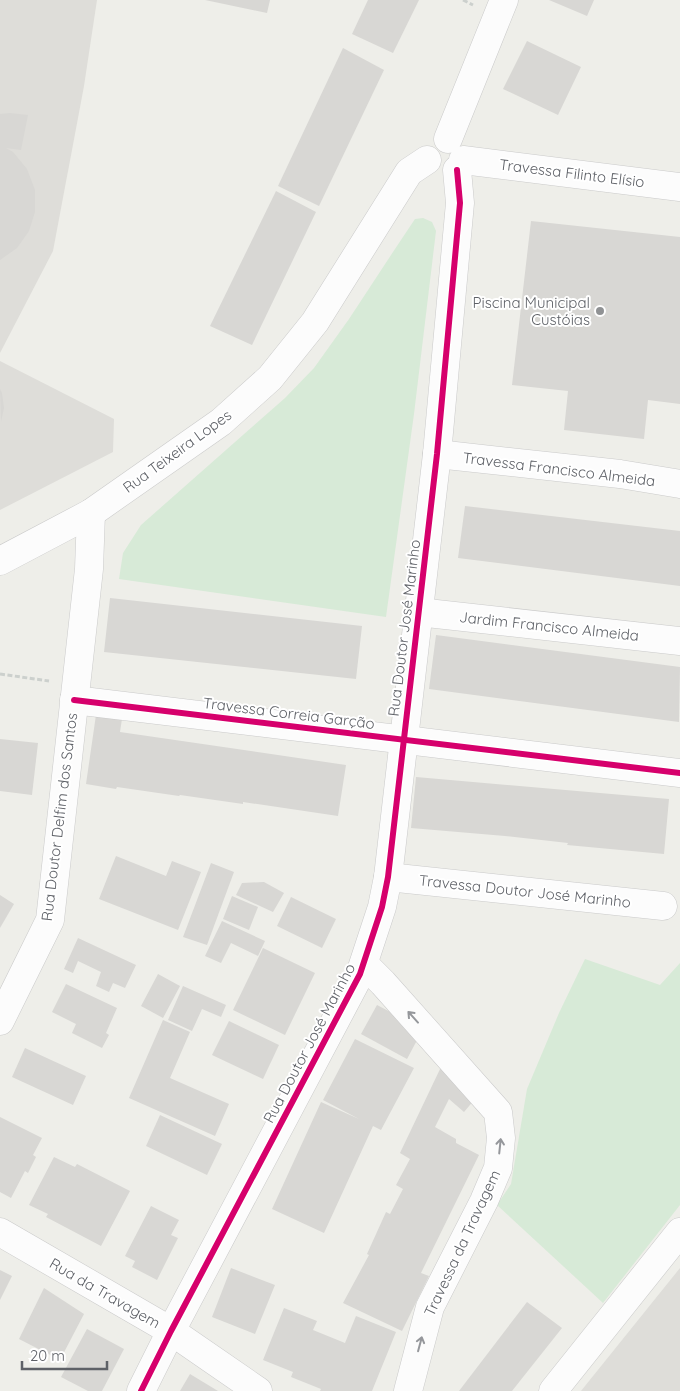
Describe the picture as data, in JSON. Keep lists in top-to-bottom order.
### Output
{
  "streets": {
    "street": [
      "Travessa Filinto Elísio",
      "Rua Teixeira Lopes",
      "Travessa Francisco Almeida",
      "Jardim Francisco Almeida",
      "Rua Doutor José Marinho",
      "Travessa Correia Garção",
      "Rua Doutor Delfim dos Santos",
      "Travessa Doutor José Marinho",
      "Travessa da Travagem",
      "Rua da Travagem"
    ]
  },
  "crossings": [
    ["Travessa Filinto Elísio", "Rua Teixeira Lopes"],
    ["Travessa Filinto Elísio", "Rua Doutor José Marinho"],
    ["Rua Teixeira Lopes", "Rua Doutor José Marinho"],
    ["Rua Teixeira Lopes", "Rua Doutor Delfim dos Santos"],
    ["Travessa Francisco Almeida", "Rua Doutor José Marinho"],
    ["Jardim Francisco Almeida", "Rua Doutor José Marinho"],
    ["Rua Doutor José Marinho", "Travessa Correia Garção"],
    ["Rua Doutor José Marinho", "Travessa Doutor José Marinho"],
    ["Rua Doutor José Marinho", "Travessa da Travagem"],
    ["Rua Doutor José Marinho", "Rua da Travagem"],
    ["Travessa Correia Garção", "Rua Doutor Delfim dos Santos"]
  ],
  "one_way": ["Travessa da Travagem"],
  "places": ["Piscina Municipal Custóias"],
  "scale_bar": "20 m"
}
